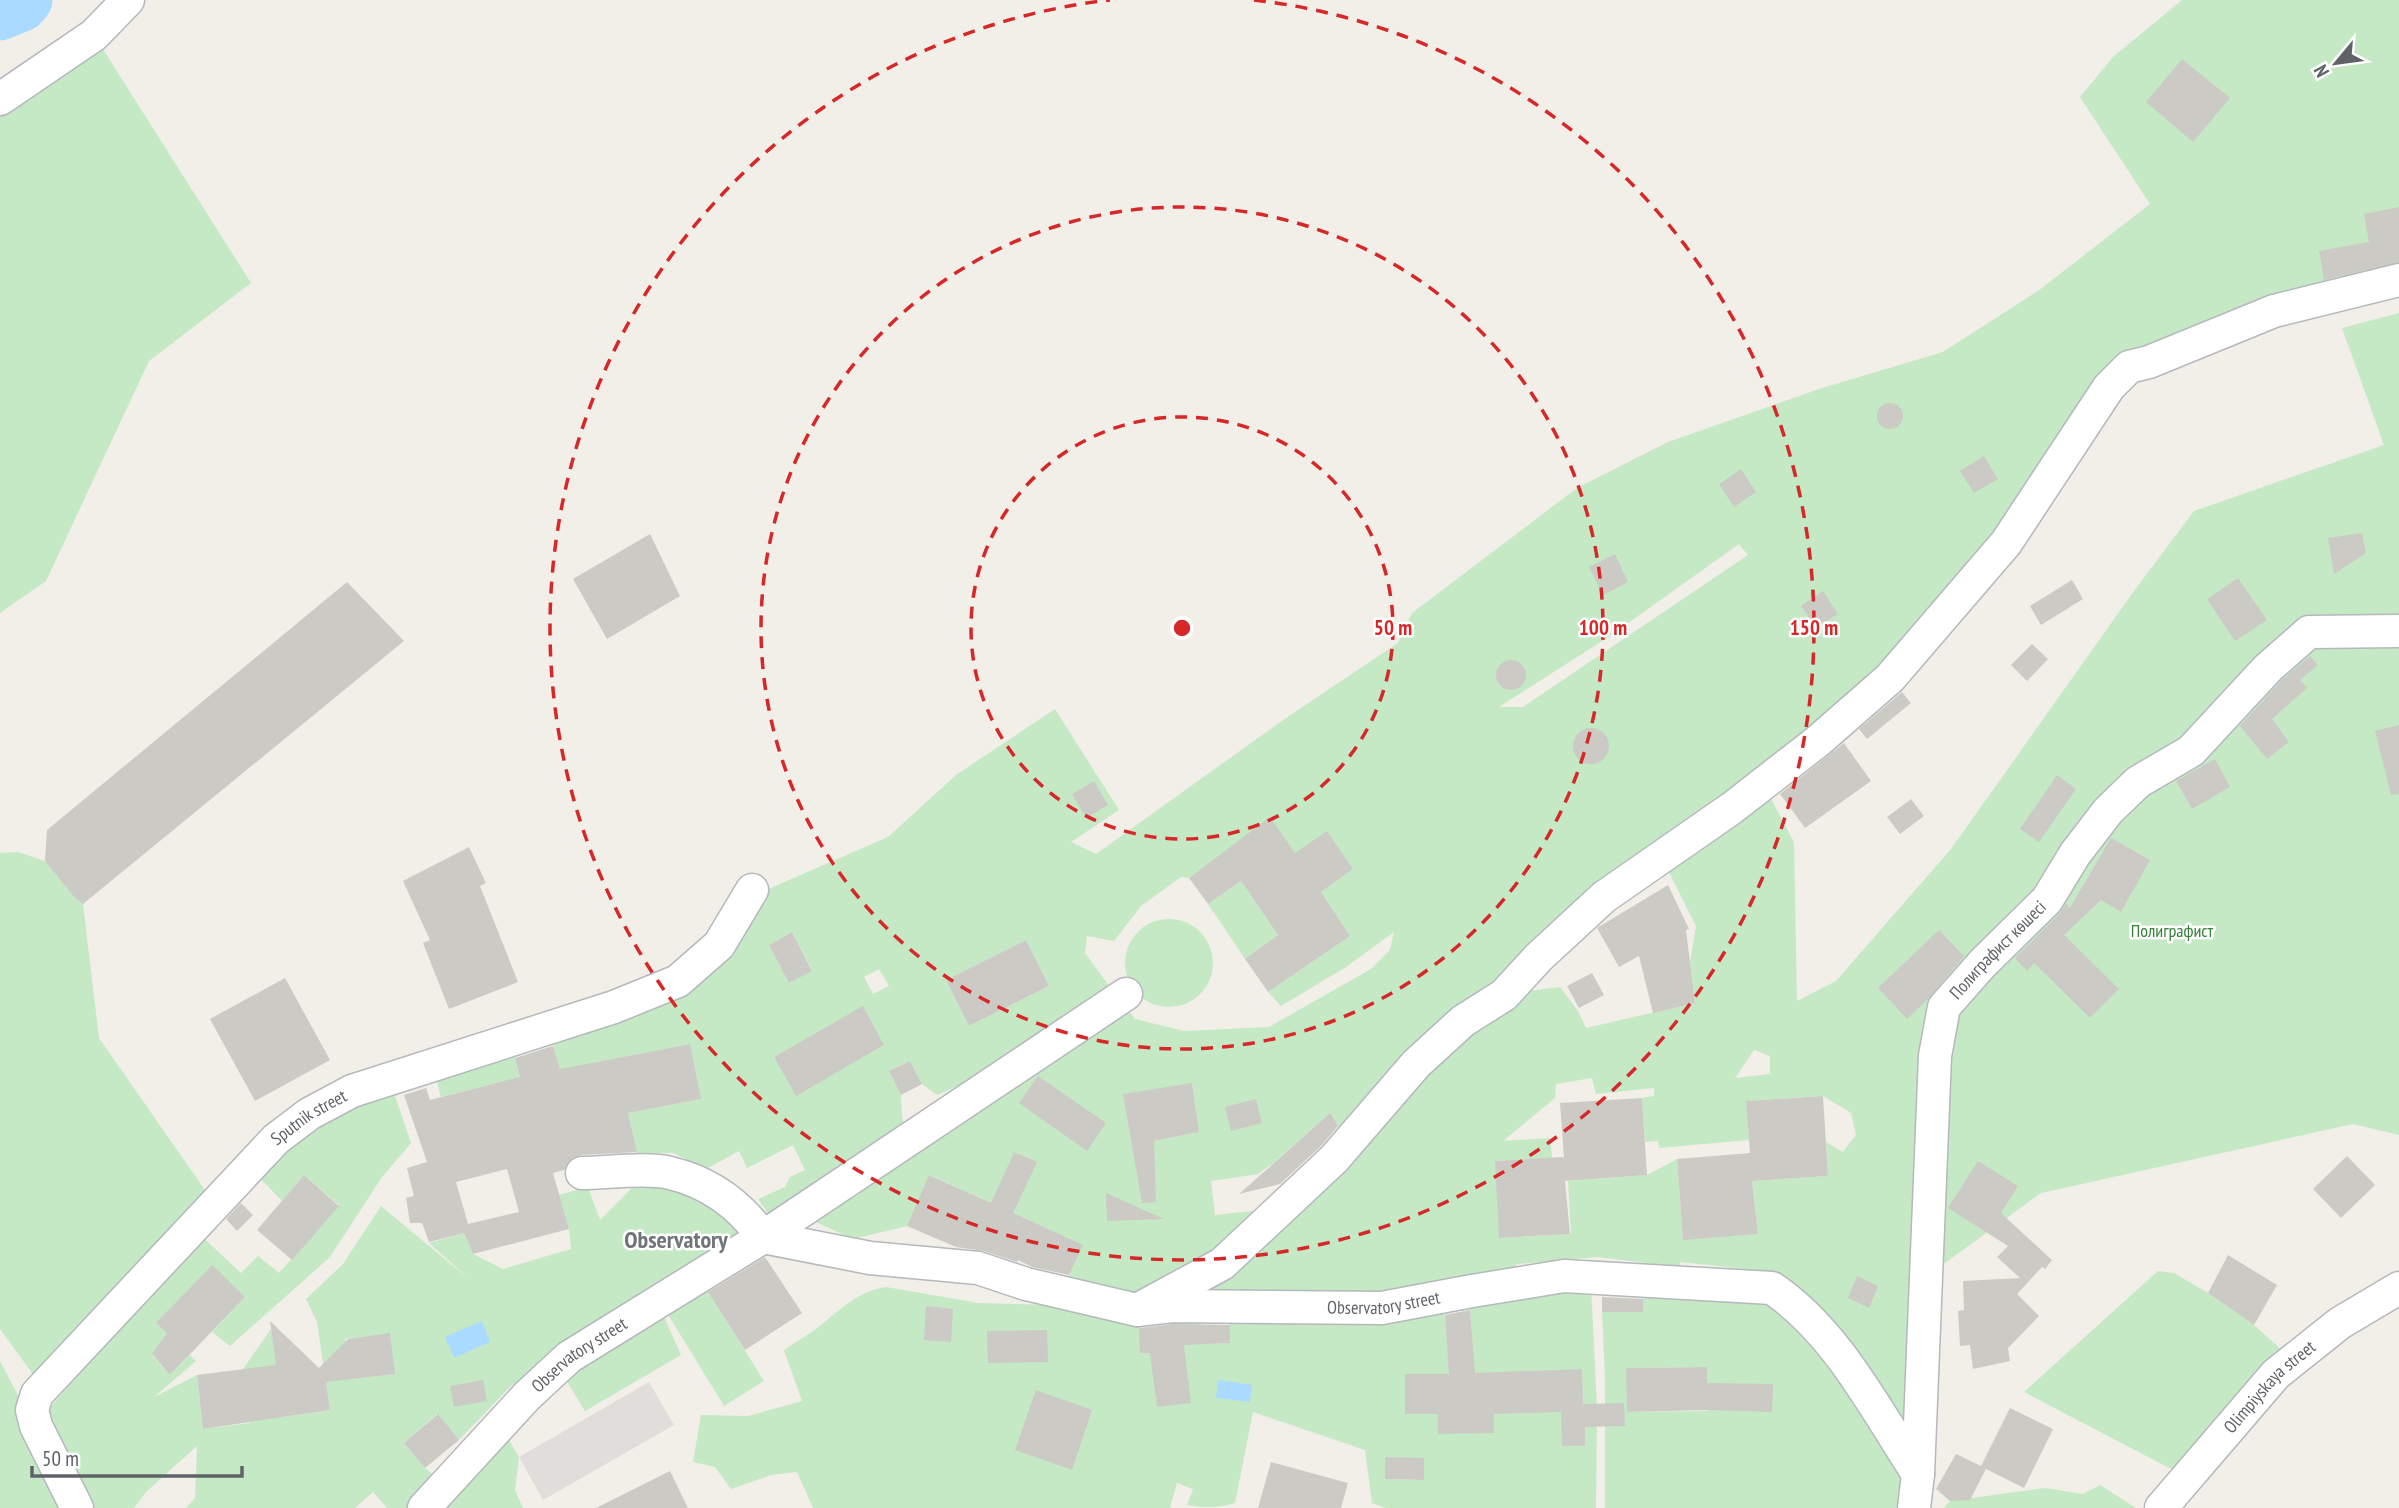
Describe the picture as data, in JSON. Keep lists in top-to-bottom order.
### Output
{
  "streets": {
    "street": [
      "Полиграфист көшесі",
      "Sputnik street",
      "Observatory street",
      "Olimpiyskaya street"
    ]
  },
  "crossings": [
    ["Полиграфист көшесі", "Observatory street"]
  ],
  "districts": ["Observatory"],
  "parks": ["Полиграфист"],
  "scale_bar": "50 m",
  "north": "bottom left",
  "rings": ["50 m", "100 m", "150 m"]
}
